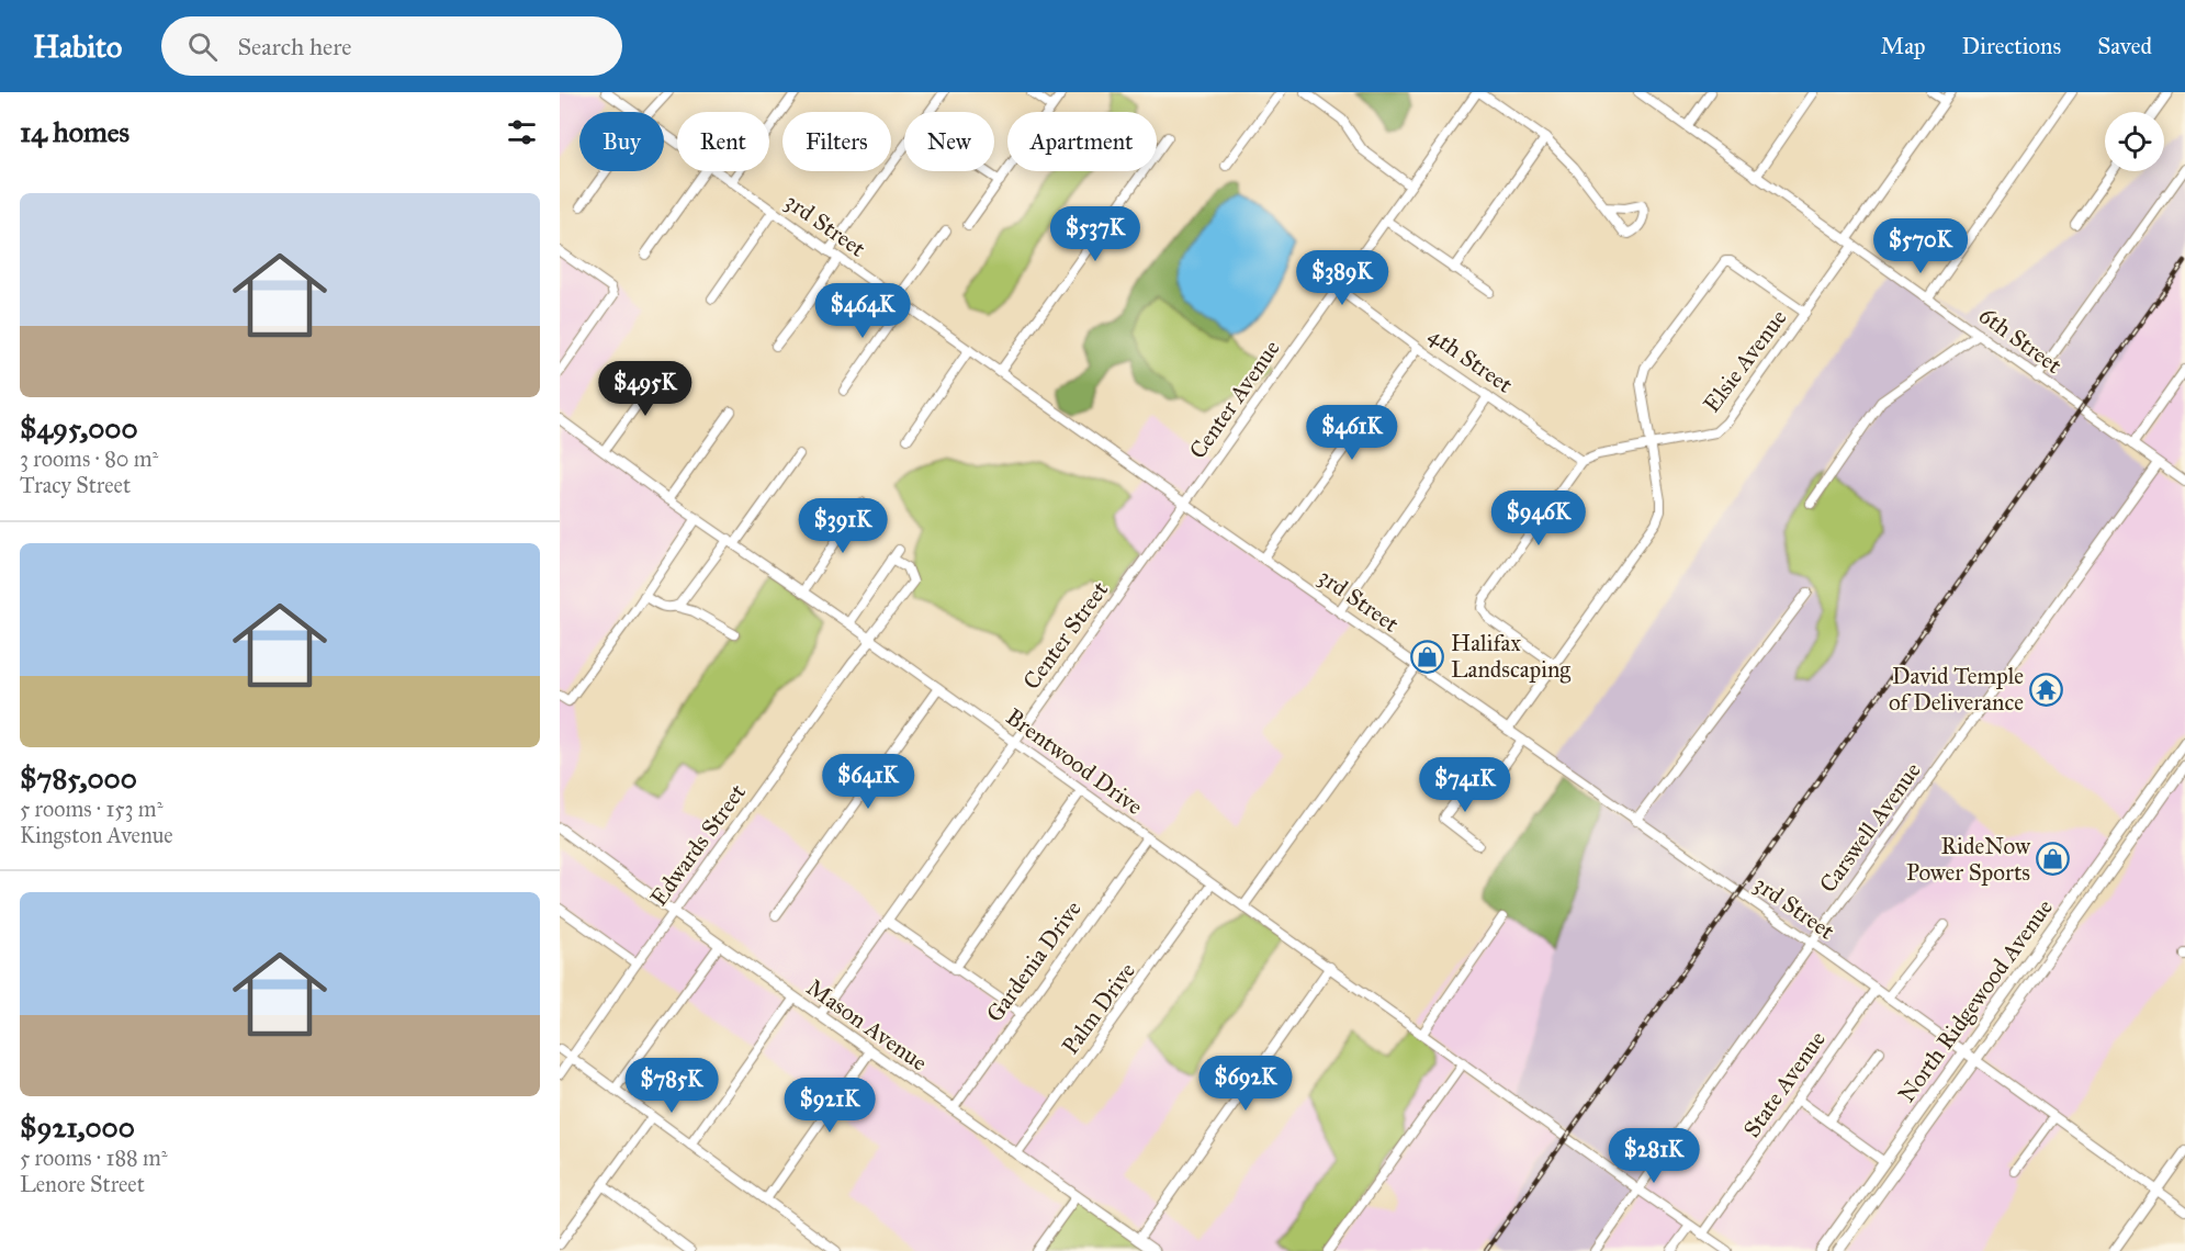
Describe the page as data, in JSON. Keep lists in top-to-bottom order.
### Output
{
  "streets": {
    "main road": ["North Ridgewood Avenue", "Mason Avenue"],
    "street": [
      "3rd Street",
      "6th Street",
      "4th Street",
      "Elsie Avenue",
      "Center Avenue",
      "Center Street",
      "Brentwood Drive",
      "Carswell Avenue",
      "Edwards Street",
      "Gardenia Drive",
      "Palm Drive",
      "State Avenue"
    ]
  },
  "crossings": [
    ["3rd Street", "Center Avenue"],
    ["3rd Street", "Center Street"],
    ["3rd Street", "Carswell Avenue"],
    ["3rd Street", "North Ridgewood Avenue"],
    ["3rd Street", "State Avenue"],
    ["6th Street", "Elsie Avenue"],
    ["6th Street", "Carswell Avenue"],
    ["4th Street", "Elsie Avenue"],
    ["4th Street", "Center Avenue"],
    ["Center Avenue", "Center Street"],
    ["Center Street", "Brentwood Drive"],
    ["Center Street", "Mason Avenue"],
    ["Brentwood Drive", "Carswell Avenue"],
    ["Brentwood Drive", "Edwards Street"],
    ["Brentwood Drive", "Gardenia Drive"],
    ["Brentwood Drive", "Palm Drive"],
    ["Brentwood Drive", "State Avenue"],
    ["Edwards Street", "Mason Avenue"],
    ["Gardenia Drive", "Mason Avenue"],
    ["Palm Drive", "Mason Avenue"]
  ],
  "places": {
    "shop": ["Halifax Landscaping", "RideNow Power Sports"],
    "temple": ["David Temple of Deliverance"]
  },
  "page": {
    "header": "Habito",
    "search": "Search here",
    "nav": ["Map", "Directions", "Saved"],
    "heading": "14 homes",
    "chip": [
      "Buy",
      "Rent",
      "Filters",
      "New",
      "Apartment"
    ],
    "list": [
      {
        "name": "$495,000",
        "note": "3 rooms · 80 m² · Tracy Street"
      },
      {
        "name": "$785,000",
        "note": "5 rooms · 153 m² · Kingston Avenue"
      },
      {
        "name": "$921,000",
        "note": "5 rooms · 188 m² · Lenore Street"
      }
    ],
    "price": [
      "$537K",
      "$570K",
      "$389K",
      "$464K",
      "$495K",
      "$461K",
      "$946K",
      "$391K",
      "$641K",
      "$741K",
      "$692K",
      "$785K",
      "$921K",
      "$281K"
    ]
  }
}
